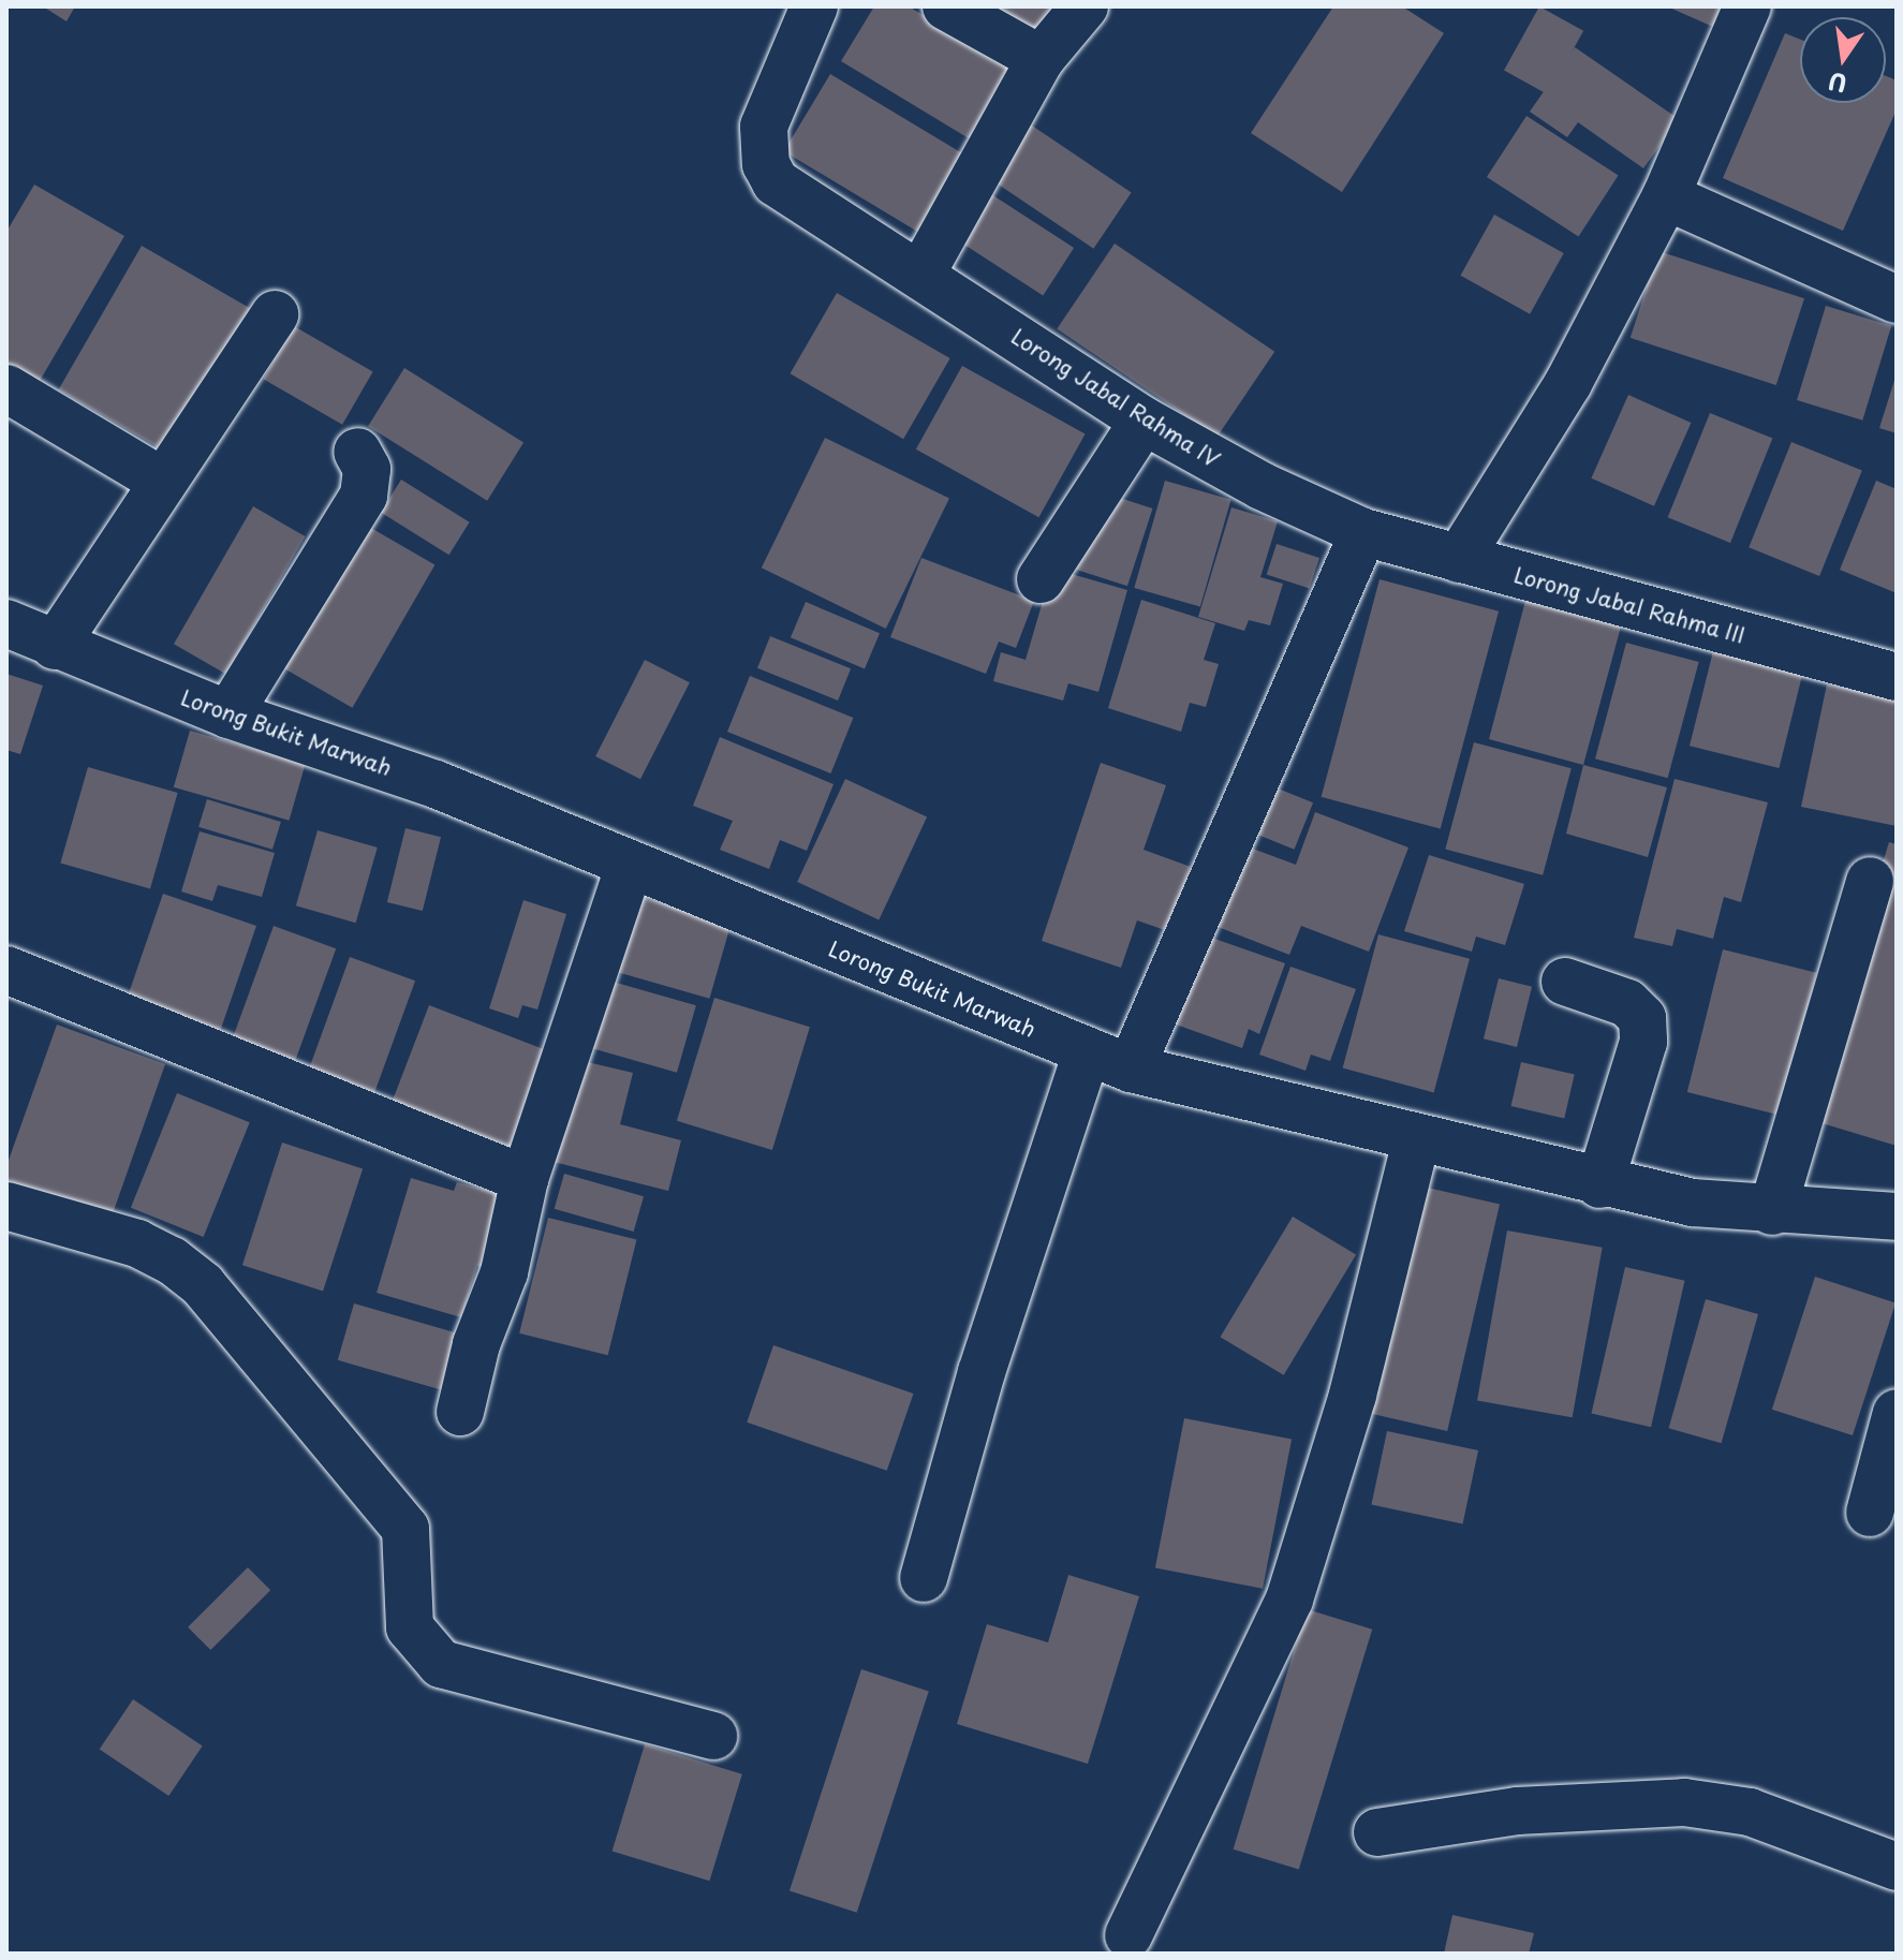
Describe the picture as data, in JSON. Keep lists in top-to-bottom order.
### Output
{
  "streets": {
    "street": ["Lorong Jabal Rahma IV", "Lorong Jabal Rahma III", "Lorong Bukit Marwah"]
  },
  "crossings": [
    ["Lorong Jabal Rahma IV", "Lorong Jabal Rahma III"]
  ],
  "north": "bottom"
}
